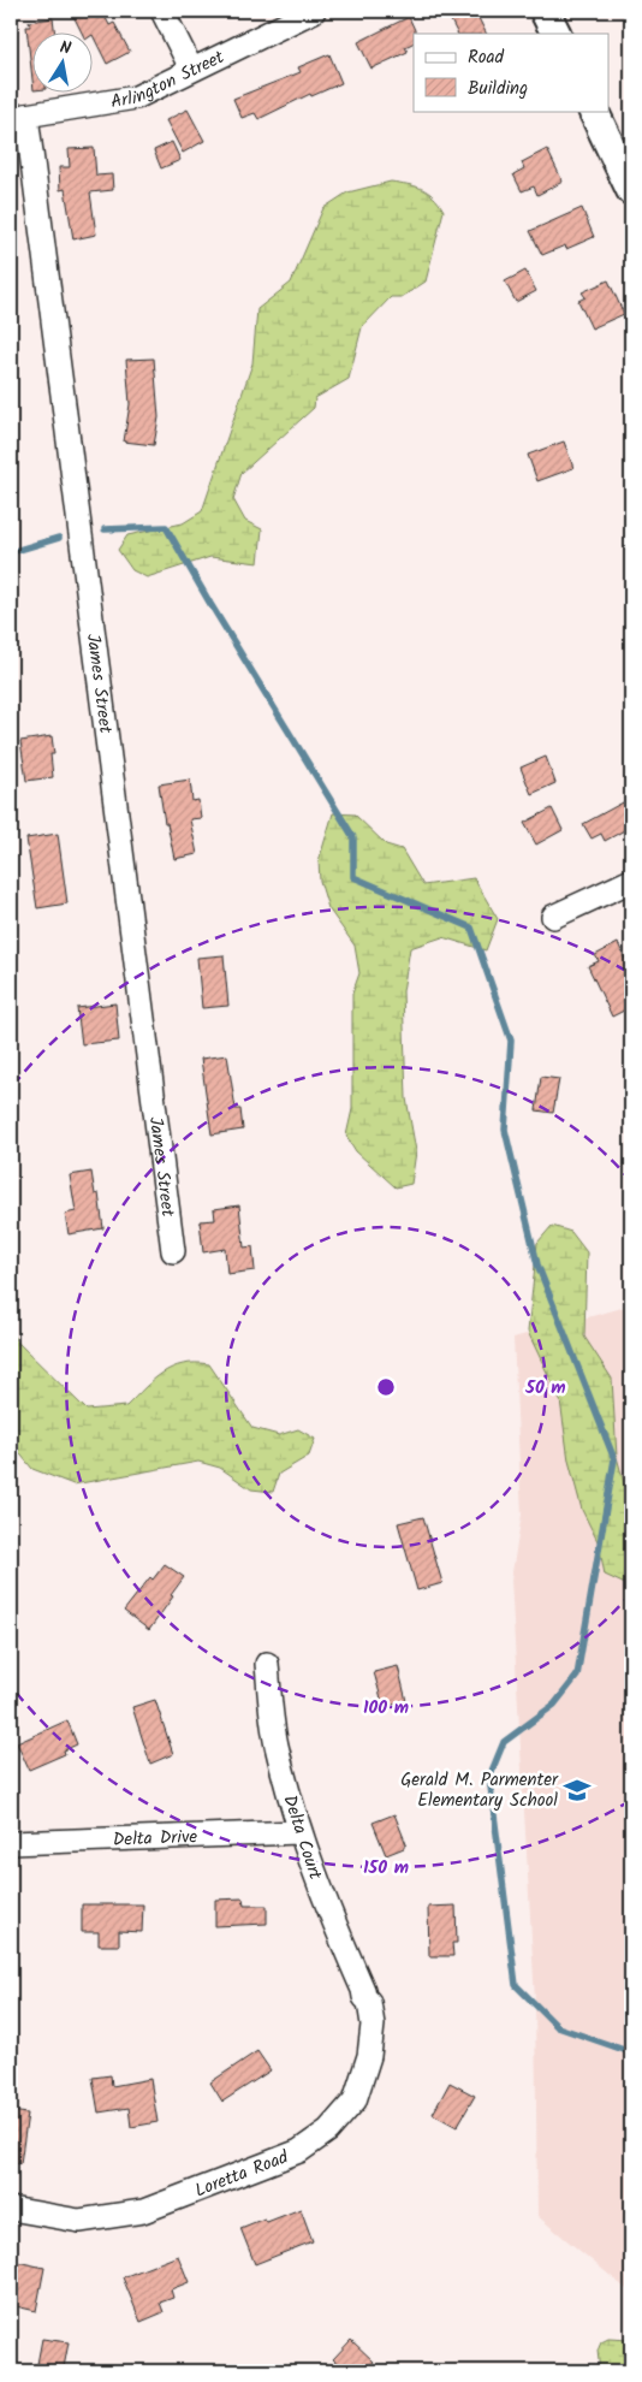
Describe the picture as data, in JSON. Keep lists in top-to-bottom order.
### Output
{
  "streets": {
    "street": [
      "Arlington Street",
      "James Street",
      "Delta Court",
      "Delta Drive",
      "Loretta Road"
    ]
  },
  "crossings": [
    ["Arlington Street", "James Street"],
    ["Delta Court", "Delta Drive"],
    ["Delta Court", "Loretta Road"]
  ],
  "places": {
    "school or university": ["Gerald M. Parmenter Elementary School"]
  },
  "legend": ["Road", "Building"],
  "north": "top",
  "rings": ["50 m", "100 m", "150 m"]
}
